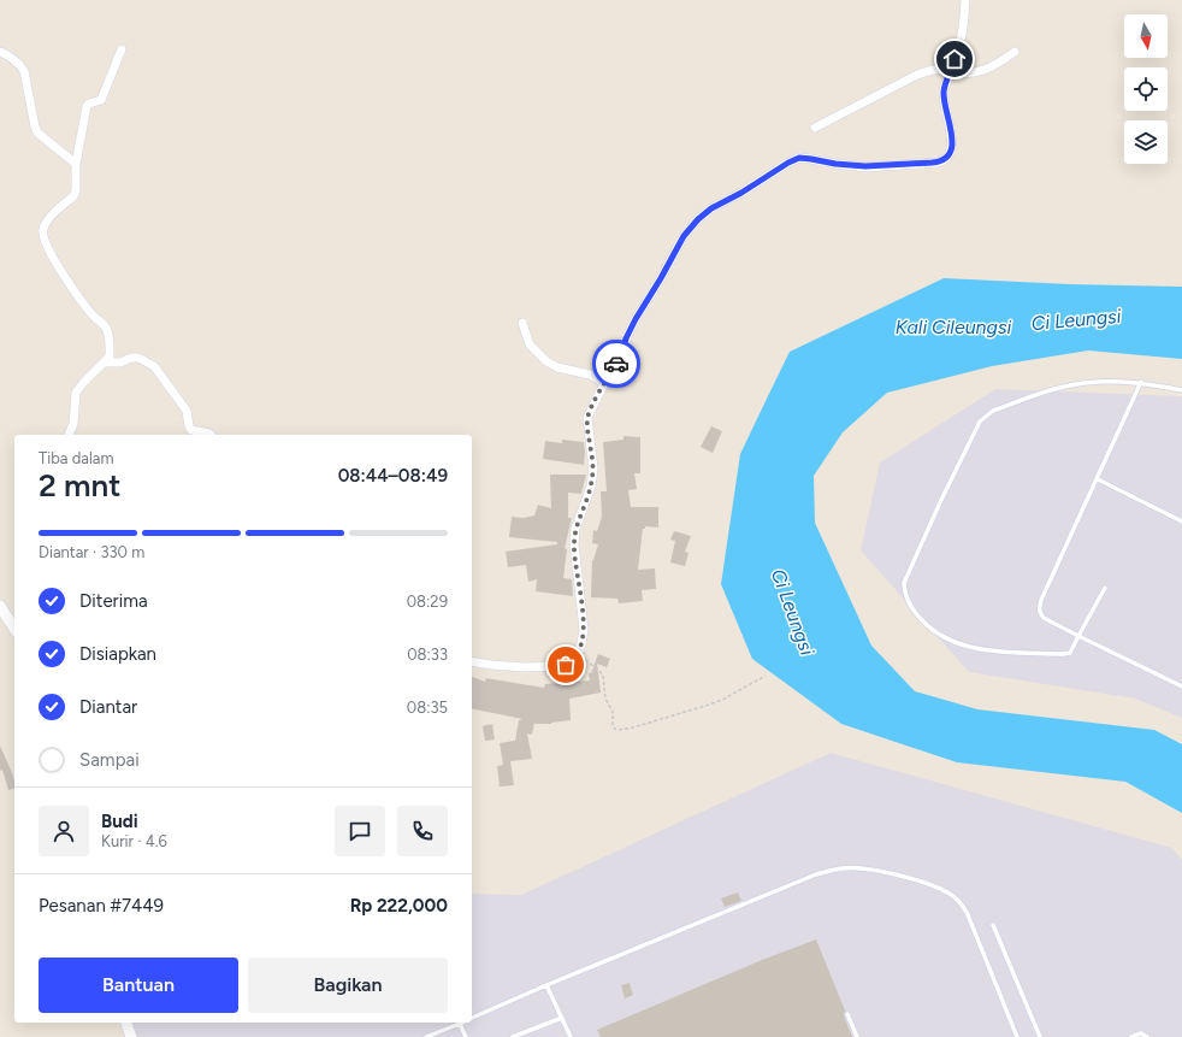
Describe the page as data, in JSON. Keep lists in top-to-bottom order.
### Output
{
  "water": ["Ci Leungsi", "Kali Cileungsi"],
  "north": "bottom",
  "page": {
    "heading": ["2 mnt", "Tiba dalam", "08:44–08:49"],
    "panel": [
      "Budi",
      "Kurir · 4.6",
      "Pesanan #7449",
      "Rp 222,000"
    ],
    "bar": "Diantar · 330 m",
    "list": [
      ["Diterima", "08:29"],
      ["Disiapkan", "08:33"],
      ["Diantar", "08:35"],
      "Sampai"
    ],
    "buttons": ["Bantuan", "Bagikan"]
  }
}
